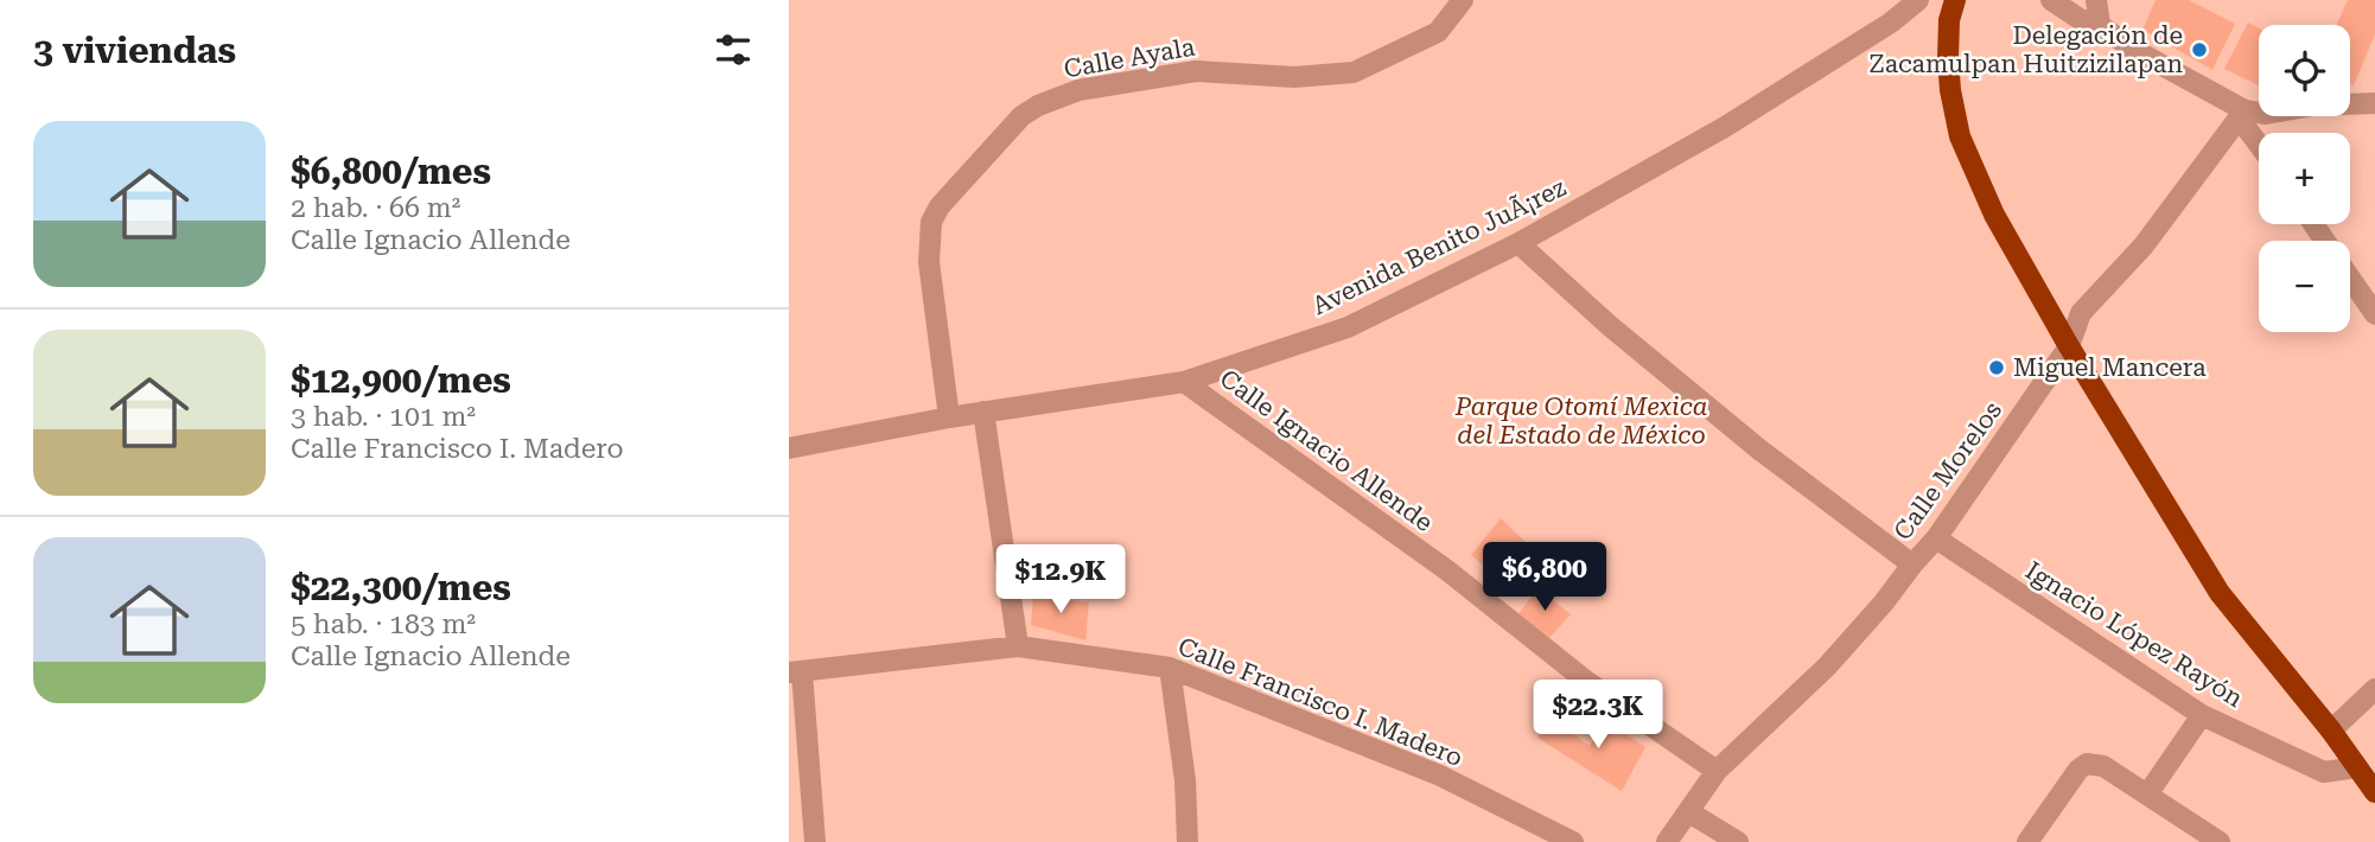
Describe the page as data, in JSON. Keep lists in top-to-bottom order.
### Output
{
  "streets": {
    "street": [
      "Calle Ayala",
      "Avenida Benito JuÃ¡rez",
      "Calle Ignacio Allende",
      "Calle Morelos",
      "Ignacio López Rayón",
      "Calle Francisco I. Madero"
    ]
  },
  "crossings": [
    ["Calle Ayala", "Avenida Benito JuÃ¡rez"],
    ["Avenida Benito JuÃ¡rez", "Calle Ignacio Allende"],
    ["Calle Ignacio Allende", "Calle Morelos"],
    ["Calle Morelos", "Ignacio López Rayón"]
  ],
  "parks": ["Parque Otomí Mexica del Estado de México"],
  "places": ["Delegación de Zacamulpan Huitzizilapan", "Miguel Mancera"],
  "page": {
    "heading": "3 viviendas",
    "map_buttons": ["+", "−"],
    "list": [
      {
        "name": "$6,800/mes",
        "note": "2 hab. · 66 m² · Calle Ignacio Allende"
      },
      {
        "name": "$12,900/mes",
        "note": "3 hab. · 101 m² · Calle Francisco I. Madero"
      },
      {
        "name": "$22,300/mes",
        "note": "5 hab. · 183 m² · Calle Ignacio Allende"
      }
    ],
    "price": ["$6,800", "$12.9K", "$22.3K"]
  }
}
